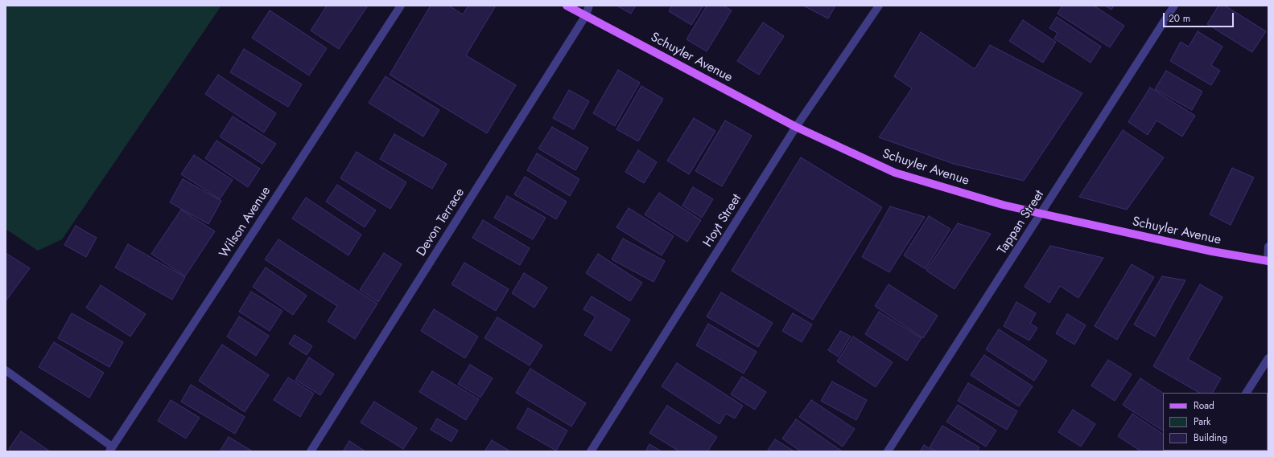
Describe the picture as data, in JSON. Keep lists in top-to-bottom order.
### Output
{
  "streets": {
    "main road": ["Schuyler Avenue"],
    "street": [
      "Hoyt Street",
      "Wilson Avenue",
      "Devon Terrace",
      "Tappan Street"
    ]
  },
  "crossings": [
    ["Schuyler Avenue", "Hoyt Street"],
    ["Schuyler Avenue", "Devon Terrace"],
    ["Schuyler Avenue", "Tappan Street"]
  ],
  "legend": ["Road", "Park", "Building"],
  "scale_bar": "20 m"
}
